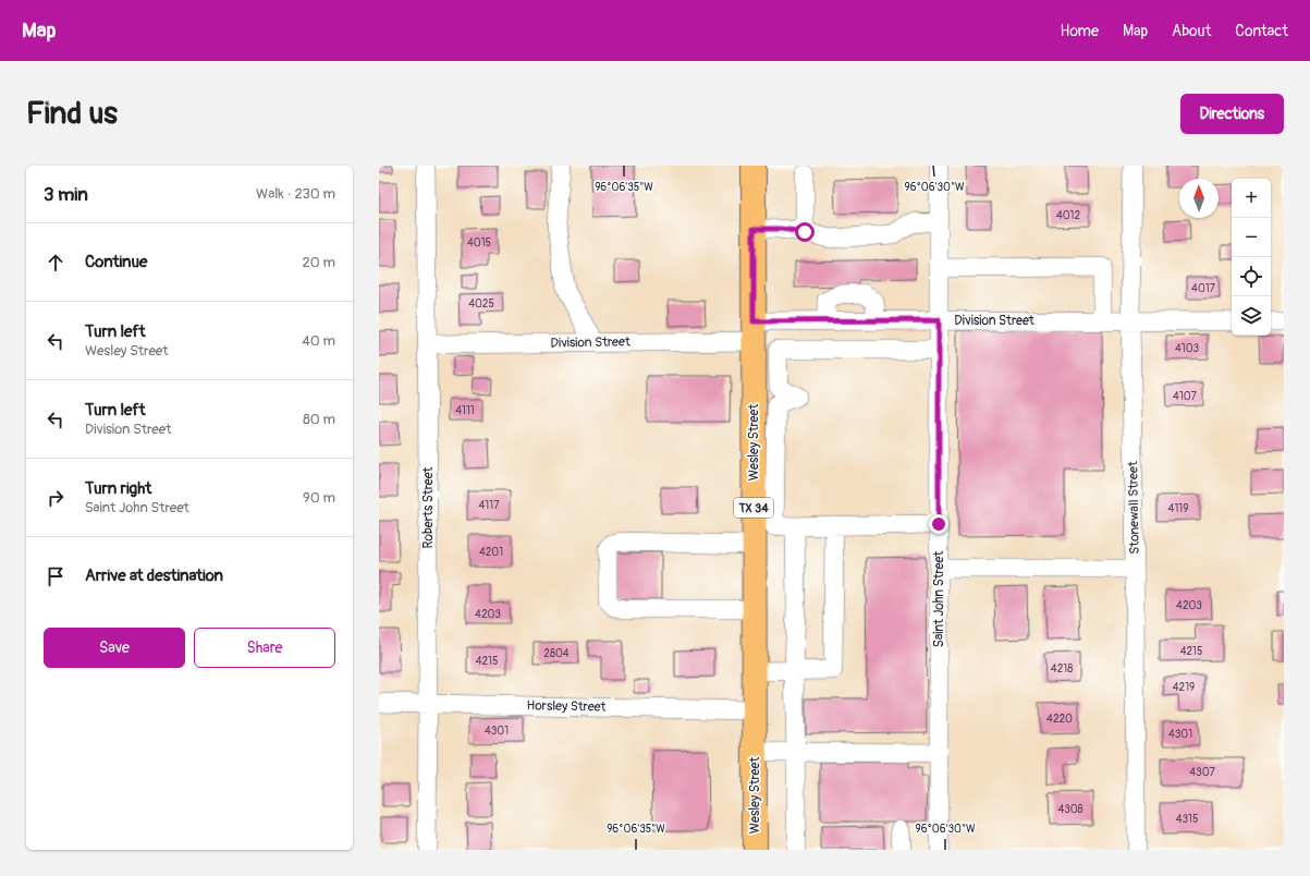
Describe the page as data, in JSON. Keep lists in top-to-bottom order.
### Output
{
  "streets": {
    "main road": ["Wesley Street", "TX 34"],
    "street": [
      "Division Street",
      "Roberts Street",
      "Stonewall Street",
      "Saint John Street",
      "Horsley Street"
    ]
  },
  "crossings": [
    ["Division Street", "Wesley Street"],
    ["Division Street", "Roberts Street"],
    ["Division Street", "Stonewall Street"],
    ["Division Street", "Saint John Street"],
    ["Wesley Street", "Horsley Street"],
    ["Roberts Street", "Horsley Street"]
  ],
  "house_numbers": [
    "4012",
    "4015",
    "4017",
    "4025",
    "4103",
    "4107",
    "4111",
    "4117",
    "4119",
    "4201",
    "4203",
    "4203",
    "4215",
    "2804",
    "4215",
    "4218",
    "4219",
    "4220",
    "4301",
    "4301",
    "4307",
    "4308",
    "4315"
  ],
  "north": "top",
  "page": {
    "header": "Map",
    "nav": [
      "Home",
      "Map",
      "About",
      "Contact"
    ],
    "buttons": [
      "Directions",
      ["Save", "Share"]
    ],
    "title": "Find us",
    "heading": ["3 min", "Walk · 230 m"],
    "map_buttons": ["+", "−"],
    "list": [
      ["Continue", "20 m"],
      ["Turn left", "Wesley Street", "40 m"],
      ["Turn left", "Division Street", "80 m"],
      ["Turn right", "Saint John Street", "90 m"],
      "Arrive at destination"
    ]
  },
  "coordinates": ["96°06'35\"W", "96°06'30\"W"]
}
